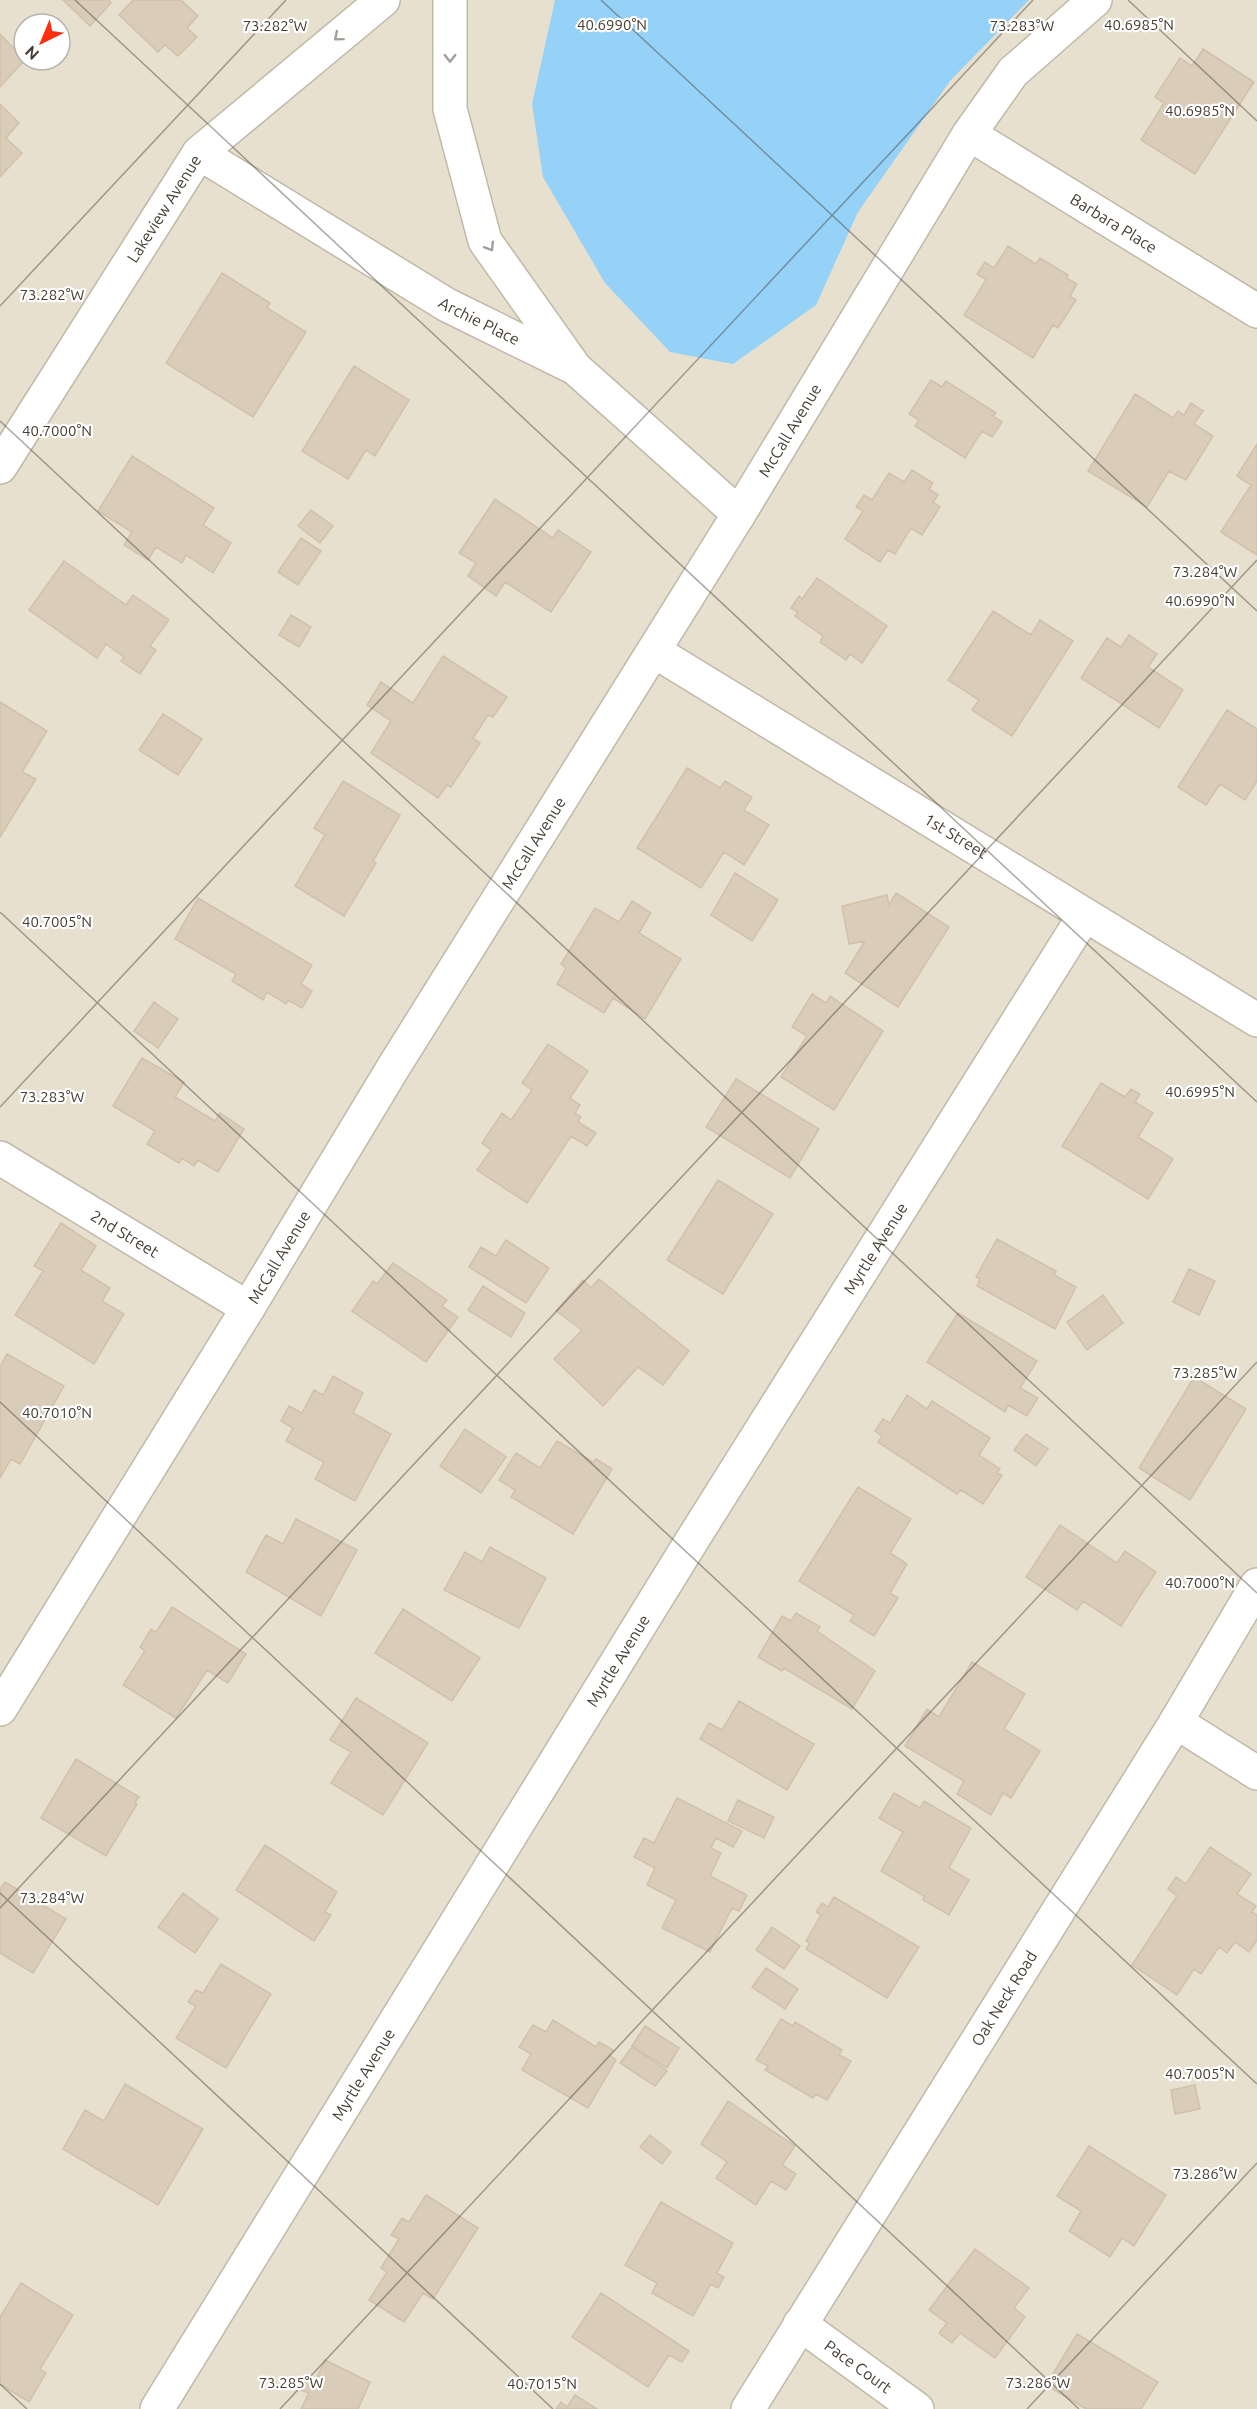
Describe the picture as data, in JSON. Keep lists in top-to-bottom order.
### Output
{
  "streets": {
    "street": [
      "Lakeview Avenue",
      "Barbara Place",
      "Archie Place",
      "McCall Avenue",
      "1st Street",
      "2nd Street",
      "Myrtle Avenue",
      "Oak Neck Road",
      "Pace Court"
    ]
  },
  "crossings": [
    ["Lakeview Avenue", "Archie Place"],
    ["Barbara Place", "McCall Avenue"],
    ["Archie Place", "McCall Avenue"],
    ["McCall Avenue", "1st Street"],
    ["McCall Avenue", "2nd Street"],
    ["1st Street", "Myrtle Avenue"],
    ["Oak Neck Road", "Pace Court"]
  ],
  "one_way": ["Lakeview Avenue"],
  "north": "bottom left",
  "coordinates": [
    "40.6990°N",
    "40.6985°N",
    "73.282°W",
    "73.283°W",
    "40.7000°N",
    "73.284°W",
    "40.7005°N",
    "40.6995°N",
    "73.285°W",
    "40.7010°N",
    "73.286°W",
    "40.7015°N"
  ]
}
